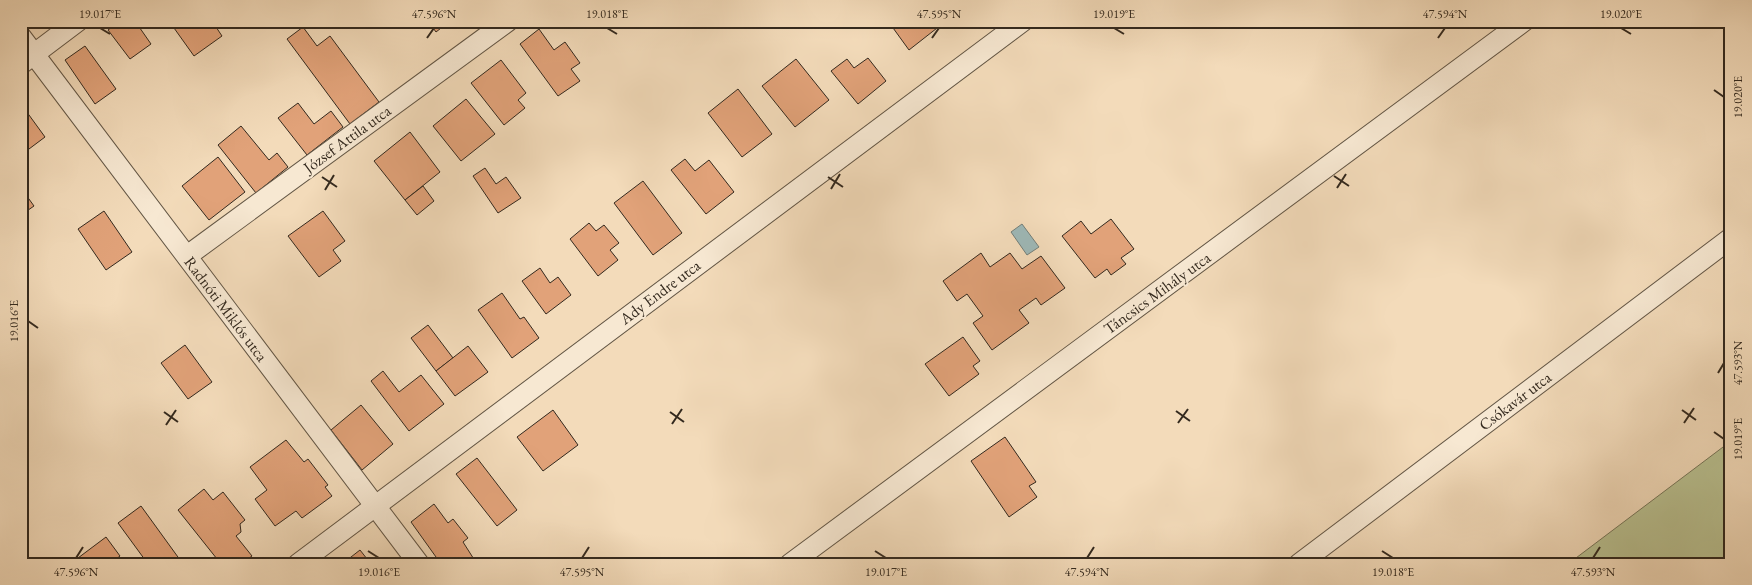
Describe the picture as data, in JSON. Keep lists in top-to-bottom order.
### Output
{
  "streets": {
    "street": [
      "József Attila utca",
      "Ady Endre utca",
      "Táncsics Mihály utca",
      "Radnóti Miklós utca",
      "Csókavár utca"
    ]
  },
  "crossings": [
    ["József Attila utca", "Radnóti Miklós utca"],
    ["Ady Endre utca", "Radnóti Miklós utca"]
  ],
  "coordinates": [
    "19.017°E",
    "47.596°N",
    "19.018°E",
    "47.595°N",
    "19.019°E",
    "47.594°N",
    "19.020°E",
    "19.016°E",
    "47.593°N"
  ]
}
